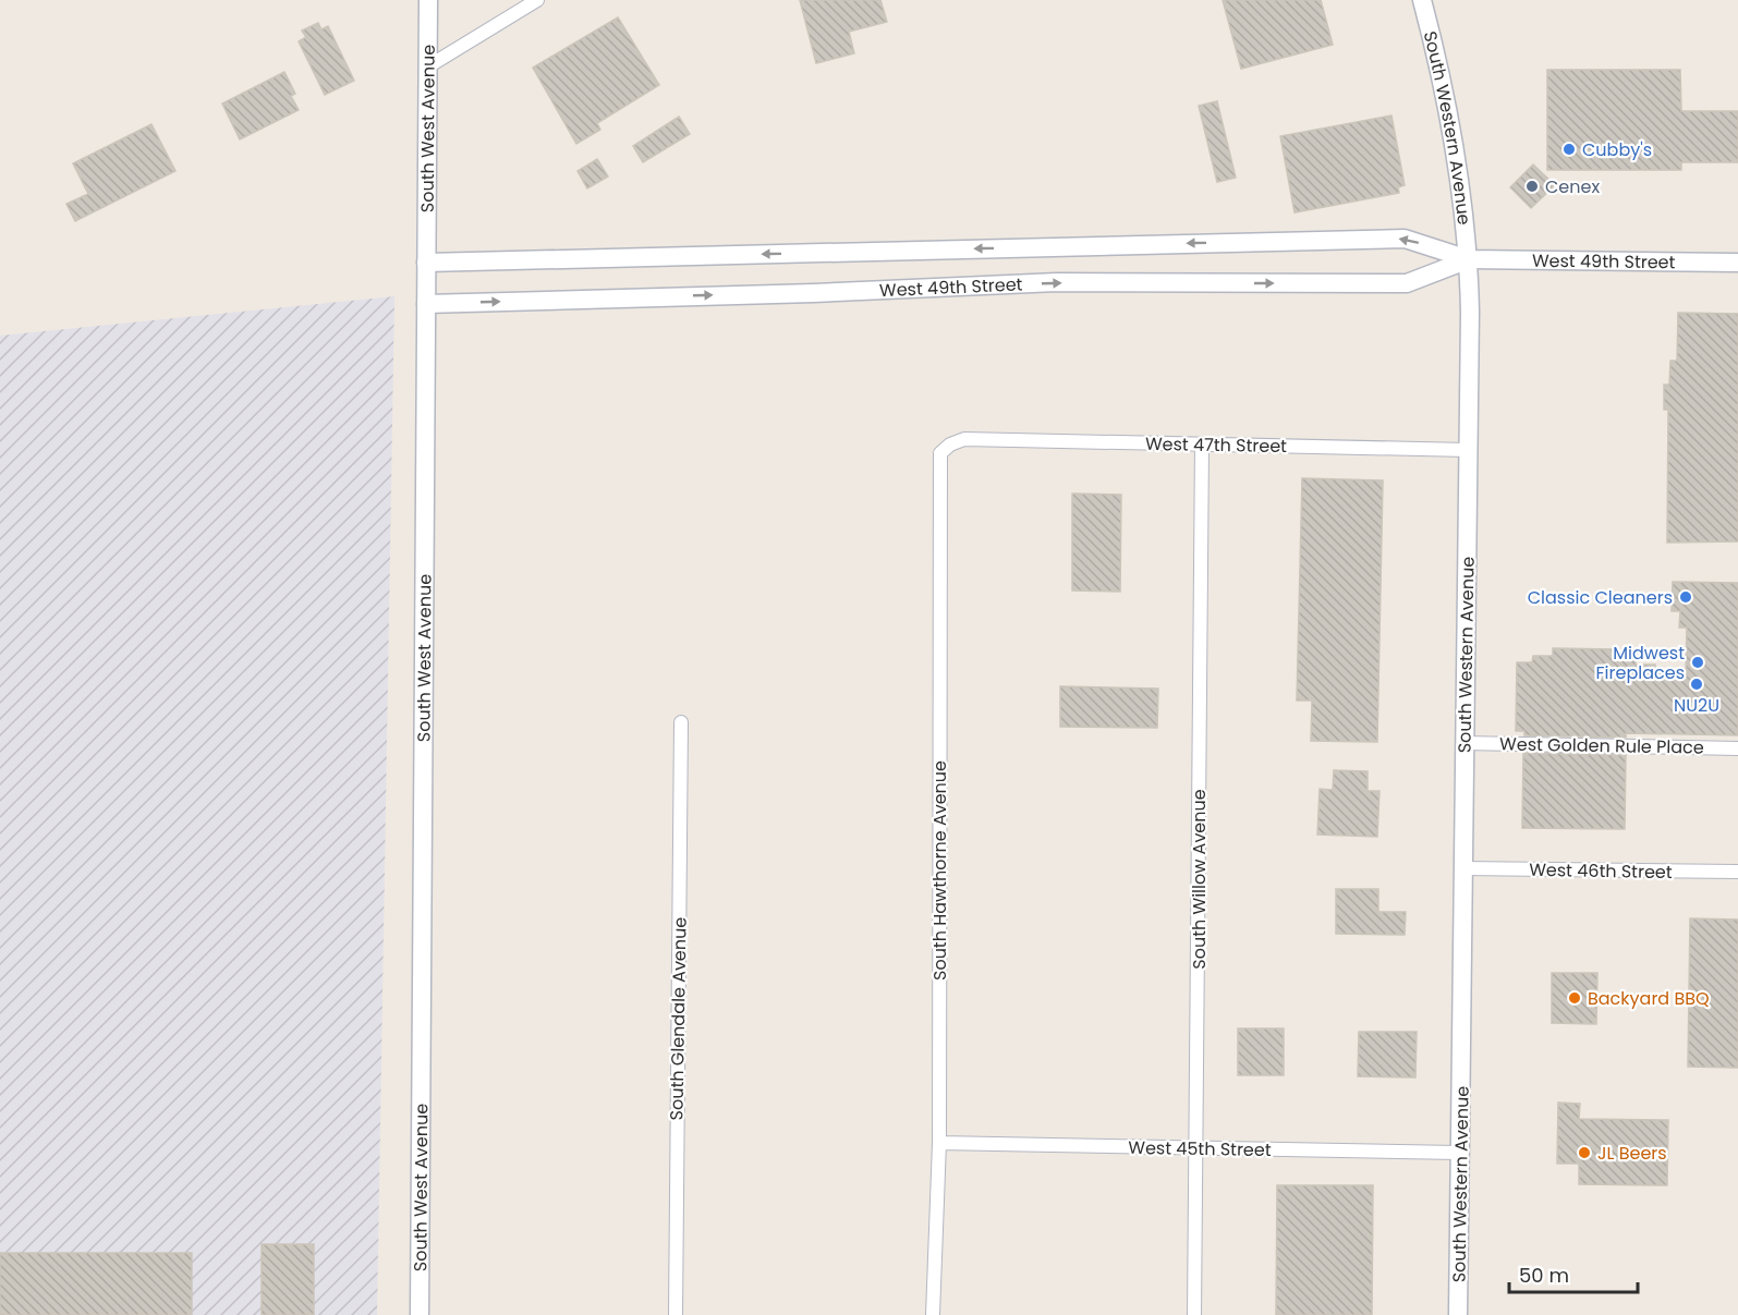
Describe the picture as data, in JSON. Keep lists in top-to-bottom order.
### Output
{
  "streets": {
    "street": [
      "South Western Avenue",
      "South West Avenue",
      "West 49th Street",
      "West 47th Street",
      "West Golden Rule Place",
      "South Hawthorne Avenue",
      "West 46th Street",
      "South Willow Avenue",
      "South Glendale Avenue",
      "West 45th Street"
    ]
  },
  "crossings": [
    ["South Western Avenue", "West 49th Street"],
    ["South Western Avenue", "West 47th Street"],
    ["South Western Avenue", "West Golden Rule Place"],
    ["South Western Avenue", "West 46th Street"],
    ["South Western Avenue", "West 45th Street"],
    ["South West Avenue", "West 49th Street"],
    ["West 47th Street", "South Hawthorne Avenue"],
    ["West 47th Street", "South Willow Avenue"],
    ["South Hawthorne Avenue", "West 45th Street"],
    ["South Willow Avenue", "West 45th Street"]
  ],
  "places": [
    "Cubby's",
    "Cenex",
    "Classic Cleaners",
    "Midwest Fireplaces",
    "NU2U",
    "Backyard BBQ",
    "JL Beers"
  ],
  "scale_bar": "50 m"
}
